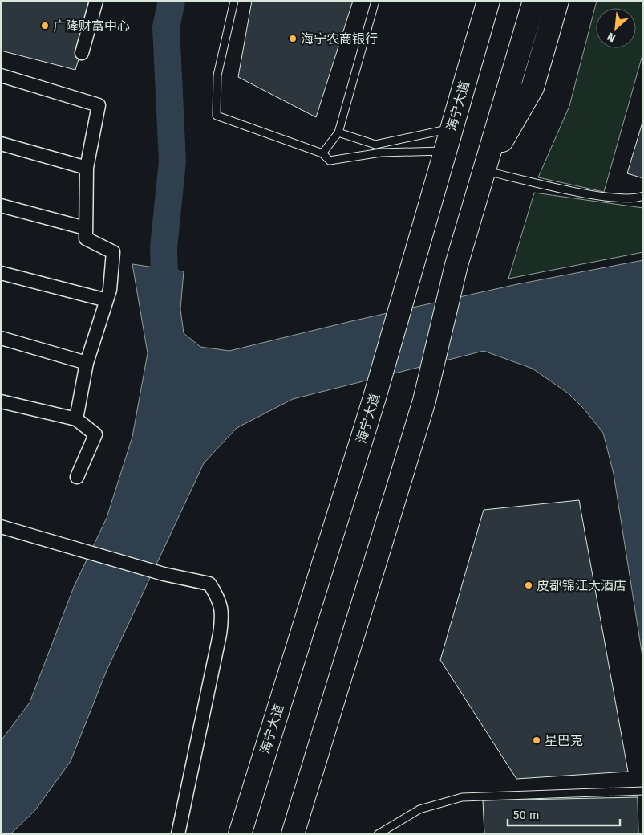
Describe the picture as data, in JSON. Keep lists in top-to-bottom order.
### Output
{
  "streets": {
    "highway": ["海宁大道"]
  },
  "places": [
    "广隆财富中心",
    "海宁农商银行",
    "皮都锦江大酒店",
    "星巴克"
  ],
  "scale_bar": "50 m",
  "north": "bottom left"
}
